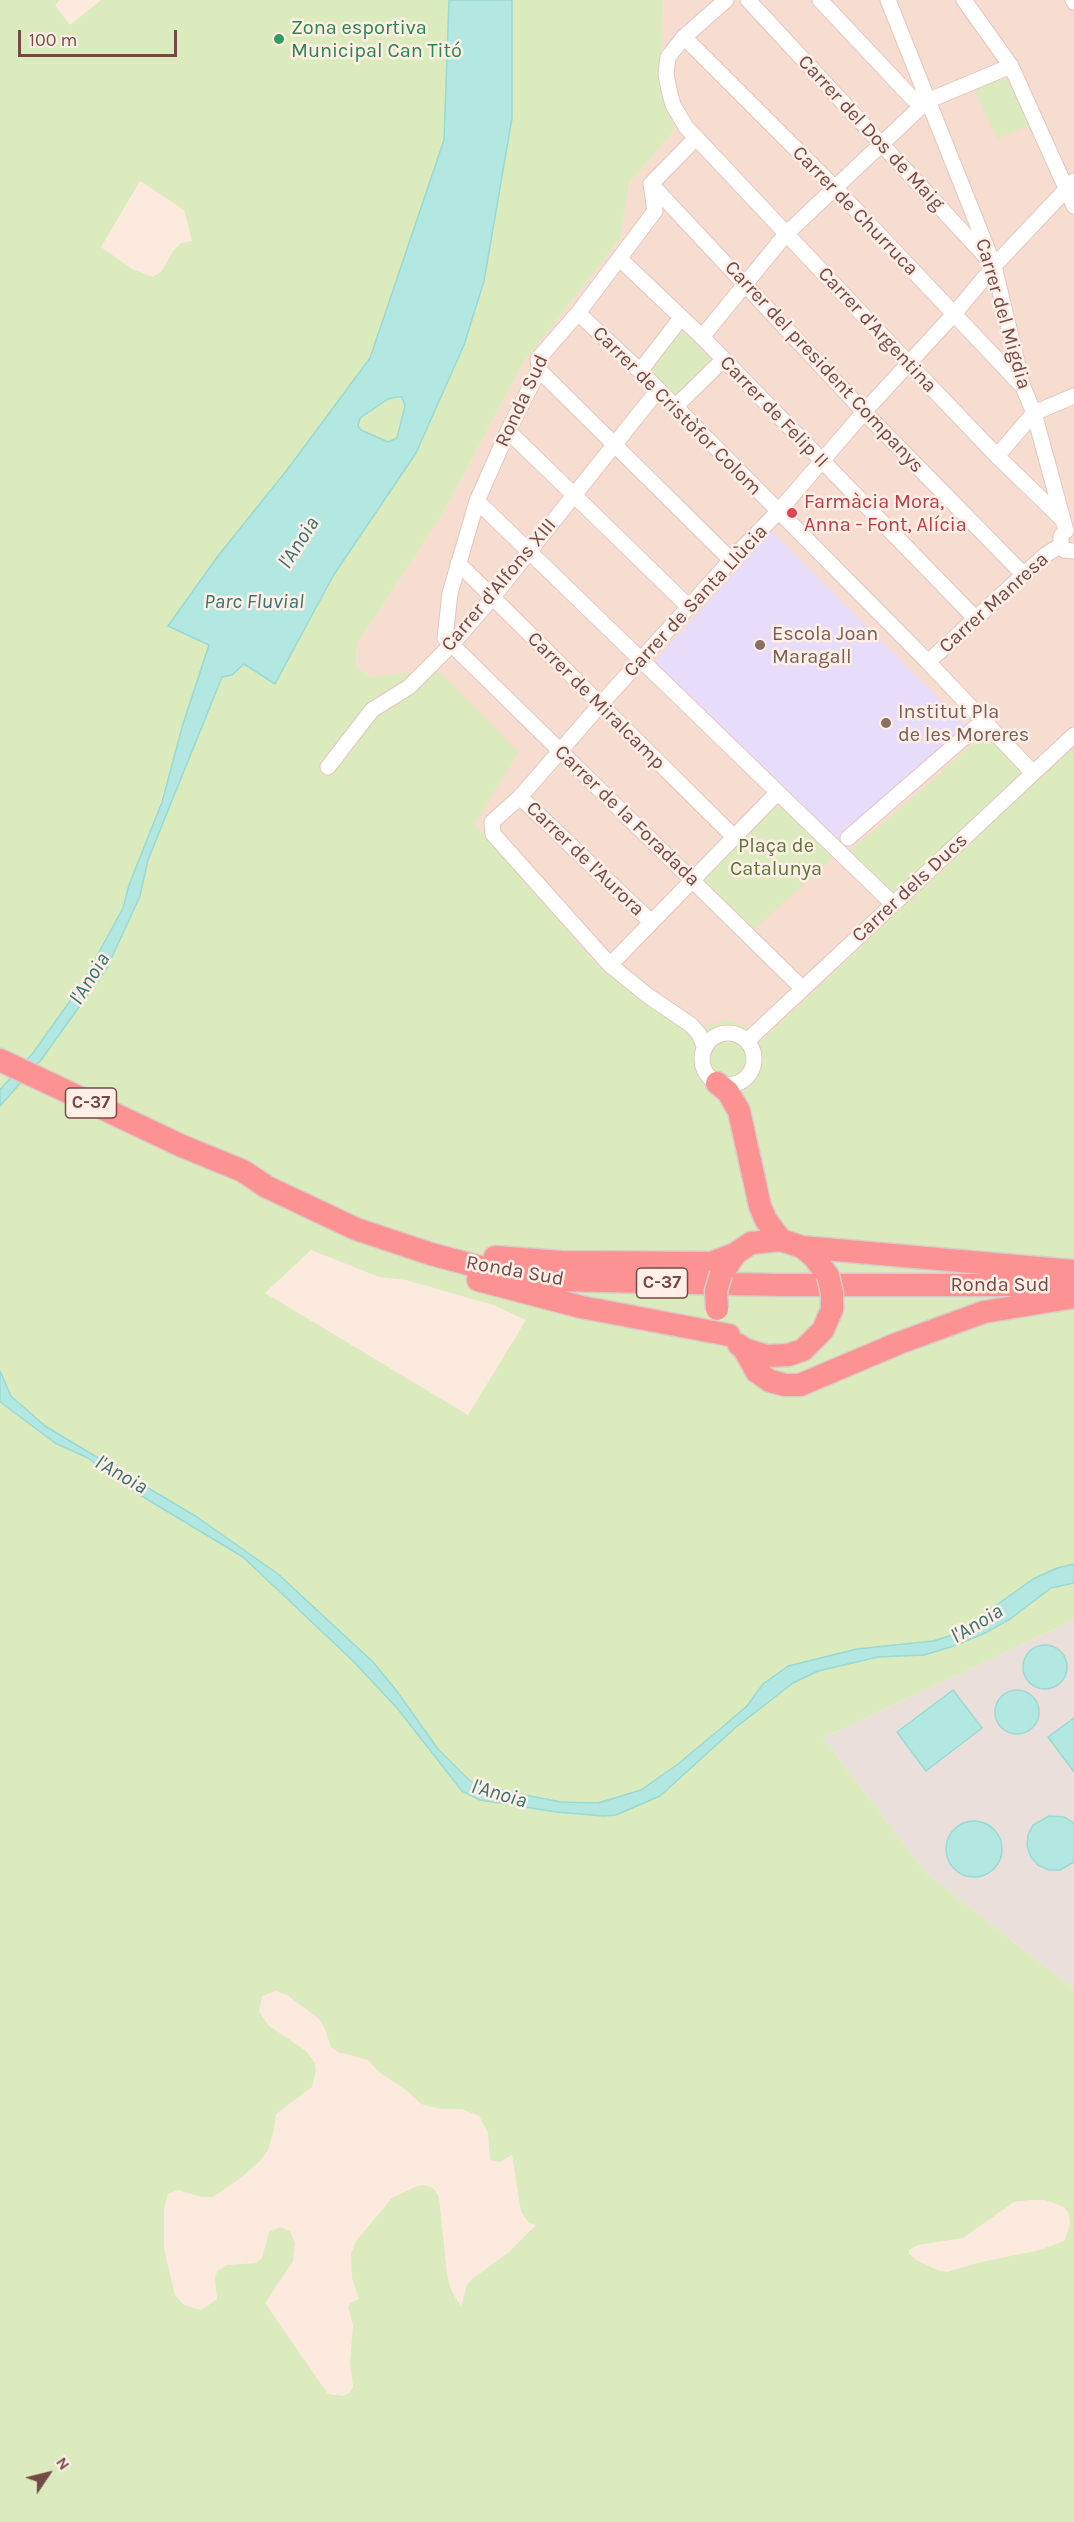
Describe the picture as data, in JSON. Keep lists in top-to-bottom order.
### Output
{
  "streets": {
    "highway": ["Ronda Sud", "C-37"],
    "street": [
      "Carrer del Dos de Maig",
      "Carrer de Churruca",
      "Carrer del Migdia",
      "Carrer d'Argentina",
      "Carrer del president Companys",
      "Carrer de Cristòfor Colom",
      "Carrer de Felip II",
      "Carrer d'Alfons XIII",
      "Carrer de Santa Llùcia",
      "Carrer Manresa",
      "Carrer de Miralcamp",
      "Carrer de la Foradada",
      "Carrer de l'Aurora",
      "Carrer dels Ducs"
    ]
  },
  "crossings": [
    ["Carrer del Dos de Maig", "Carrer del Migdia"],
    ["Carrer del Dos de Maig", "Carrer de Santa Llùcia"],
    ["Carrer de Churruca", "Carrer del Migdia"],
    ["Carrer de Churruca", "Carrer d'Argentina"],
    ["Carrer de Churruca", "Carrer de Santa Llùcia"],
    ["Carrer del Migdia", "Carrer d'Argentina"],
    ["Carrer del Migdia", "Carrer de Santa Llùcia"],
    ["Carrer del Migdia", "Carrer Manresa"],
    ["Carrer d'Argentina", "Carrer de Santa Llùcia"],
    ["Carrer d'Argentina", "Carrer Manresa"],
    ["Carrer del president Companys", "Ronda Sud"],
    ["Carrer del president Companys", "Carrer de Santa Llùcia"],
    ["Carrer del president Companys", "Carrer Manresa"],
    ["Ronda Sud", "Carrer de Cristòfor Colom"],
    ["Ronda Sud", "Carrer de Felip II"],
    ["Ronda Sud", "Carrer d'Alfons XIII"],
    ["Ronda Sud", "Carrer de Miralcamp"],
    ["Ronda Sud", "Carrer de la Foradada"],
    ["Carrer de Cristòfor Colom", "Carrer d'Alfons XIII"],
    ["Carrer de Cristòfor Colom", "Carrer de Santa Llùcia"],
    ["Carrer de Cristòfor Colom", "Carrer Manresa"],
    ["Carrer de Cristòfor Colom", "Carrer dels Ducs"],
    ["Carrer de Felip II", "Carrer de Santa Llùcia"],
    ["Carrer de Felip II", "Carrer Manresa"],
    ["Carrer d'Alfons XIII", "Carrer de Miralcamp"],
    ["Carrer d'Alfons XIII", "Carrer de la Foradada"],
    ["Carrer de Santa Llùcia", "Carrer de Miralcamp"],
    ["Carrer de Santa Llùcia", "Carrer de la Foradada"],
    ["Carrer de Santa Llùcia", "Carrer de l'Aurora"],
    ["Carrer de la Foradada", "Carrer dels Ducs"]
  ],
  "water": ["l'Anoia", "Parc Fluvial"],
  "parks": ["Plaça de Catalunya"],
  "places": [
    "Zona esportiva Municipal Can Titó",
    "Farmàcia Mora, Anna - Font, Alícia",
    "Escola Joan Maragall",
    "Institut Pla de les Moreres"
  ],
  "scale_bar": "100 m",
  "north": "top right"
}
